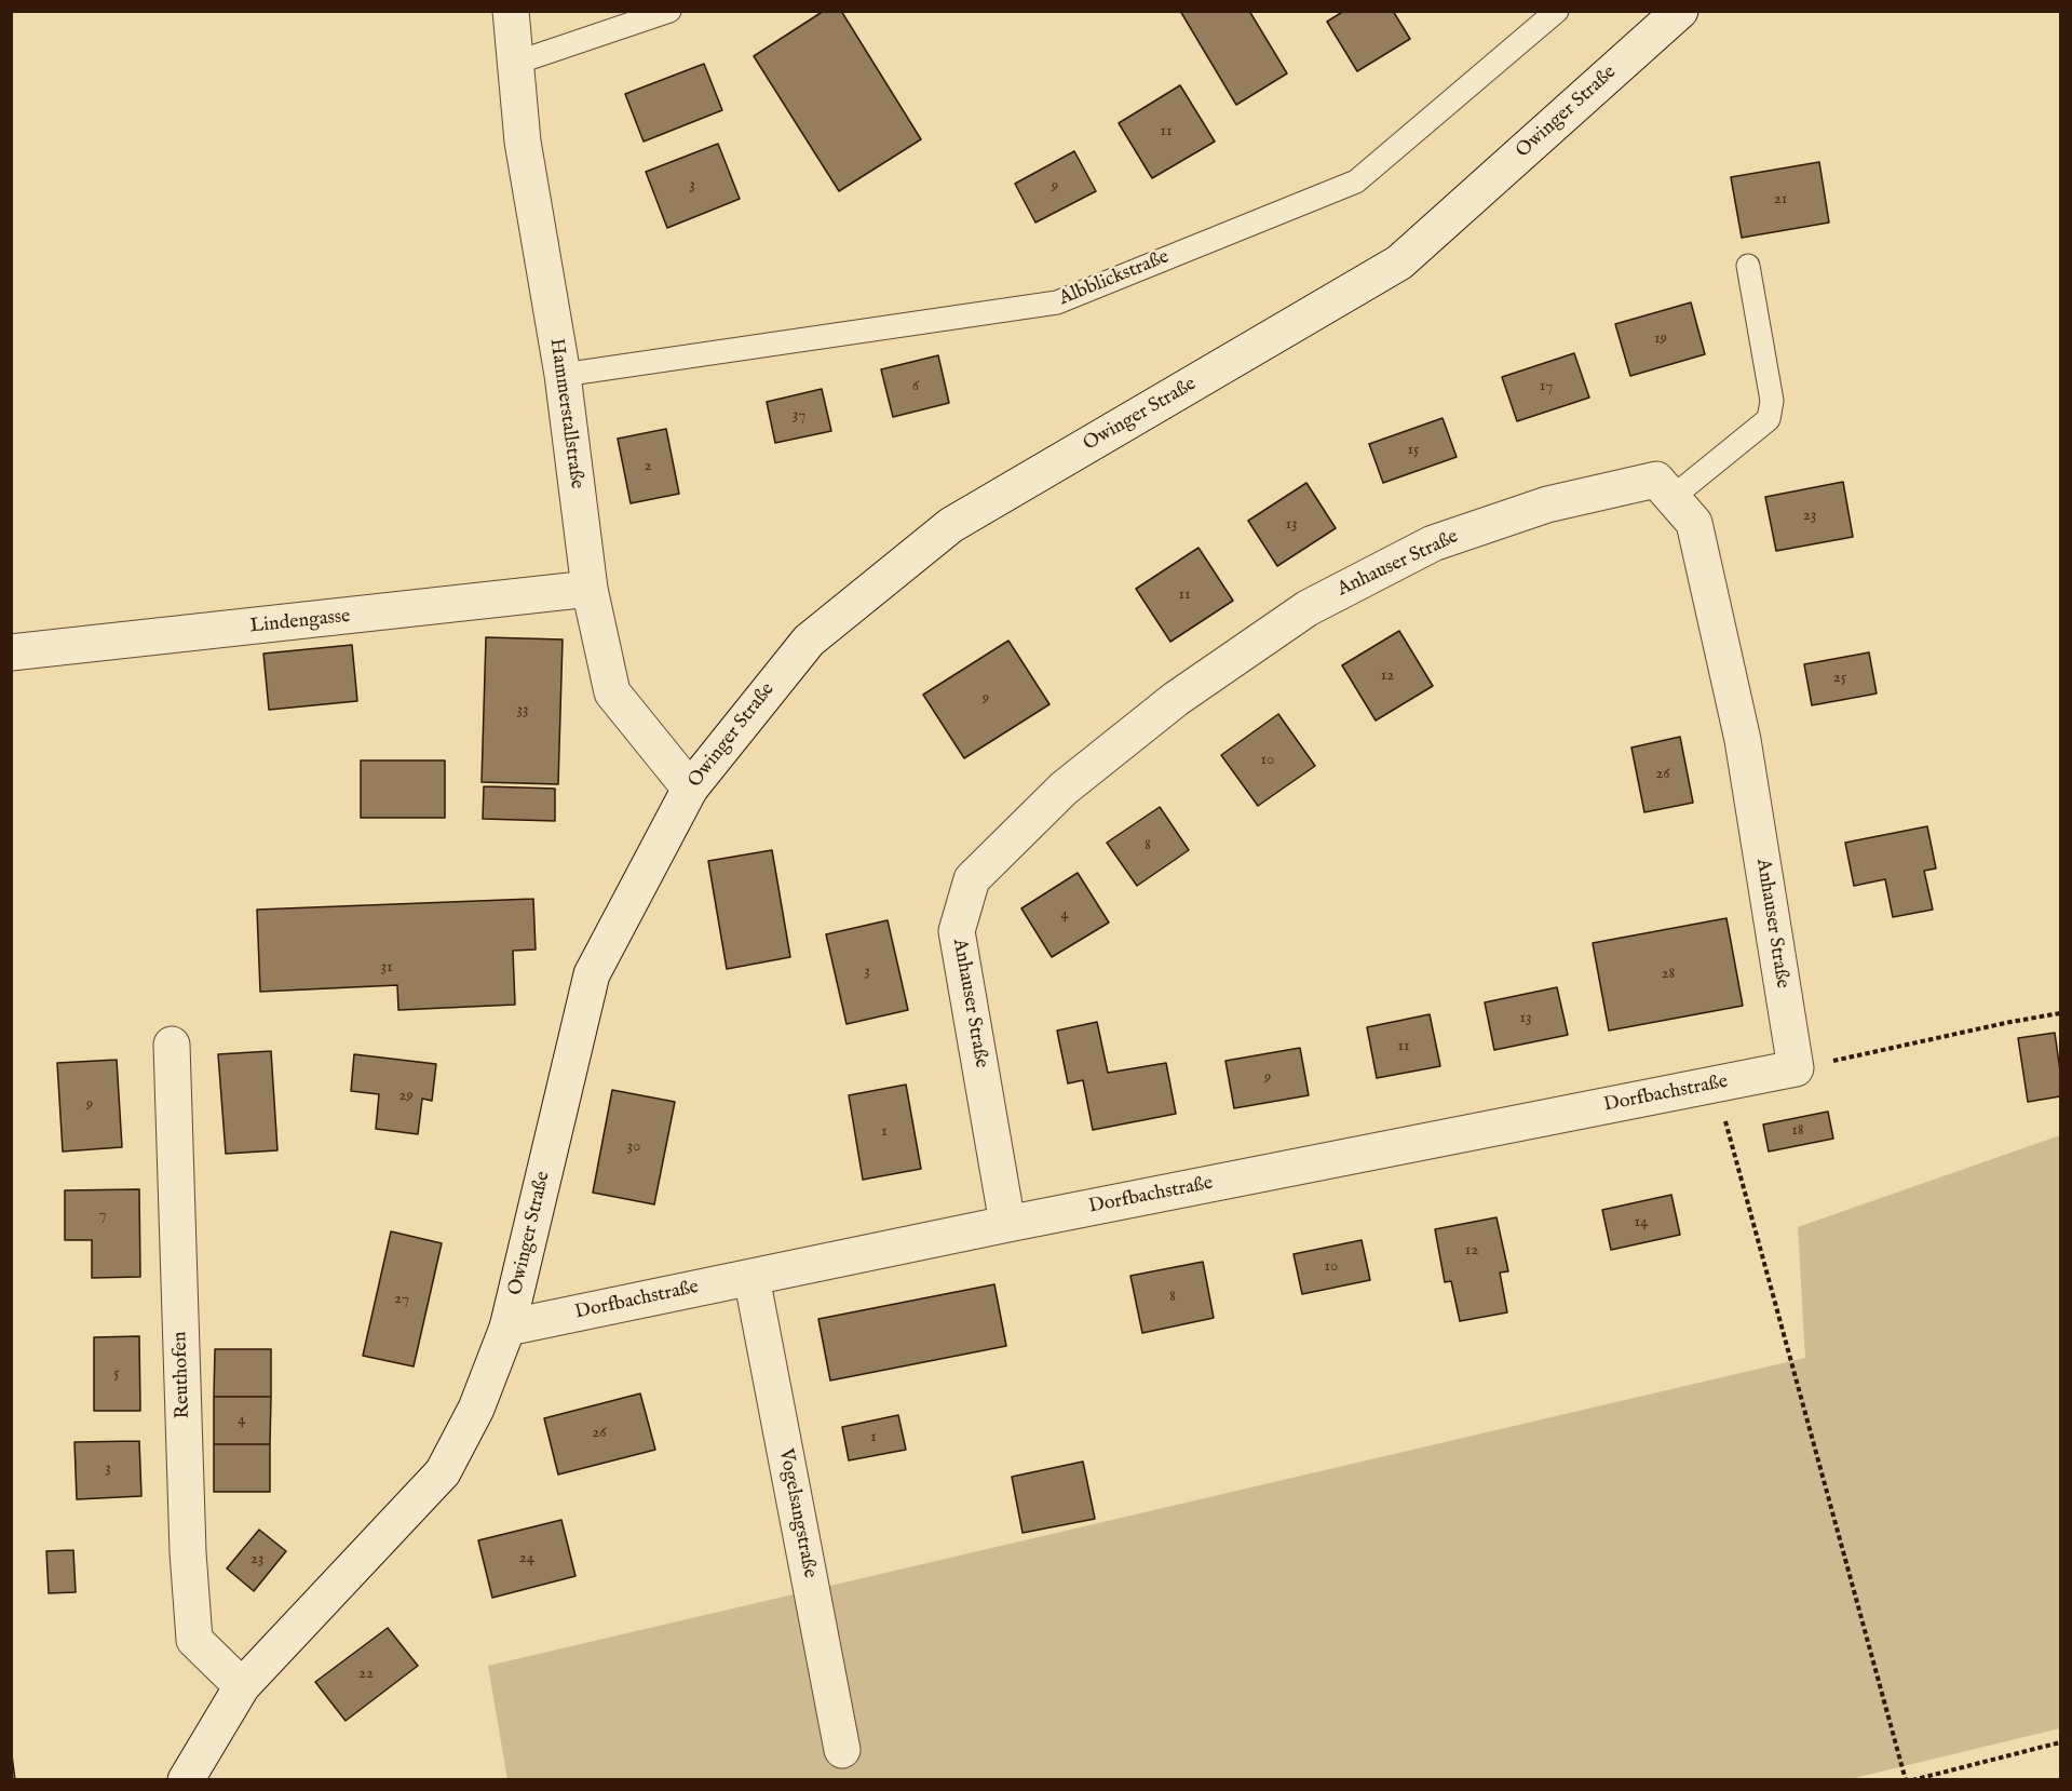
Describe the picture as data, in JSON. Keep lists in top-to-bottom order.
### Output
{
  "streets": {
    "street": [
      "Owinger Straße",
      "Hammerstallstraße",
      "Anhauser Straße",
      "Lindengasse",
      "Dorfbachstraße",
      "Reuthofen",
      "Vogelsangstraße"
    ],
    "lane": ["Albblickstraße"]
  },
  "crossings": [
    ["Owinger Straße", "Hammerstallstraße"],
    ["Owinger Straße", "Dorfbachstraße"],
    ["Owinger Straße", "Reuthofen"],
    ["Albblickstraße", "Hammerstallstraße"],
    ["Hammerstallstraße", "Lindengasse"],
    ["Anhauser Straße", "Dorfbachstraße"],
    ["Dorfbachstraße", "Vogelsangstraße"]
  ],
  "house_numbers": [
    "11",
    "3",
    "9",
    "21",
    "19",
    "6",
    "17",
    "37",
    "15",
    "2",
    "23",
    "13",
    "11",
    "12",
    "25",
    "9",
    "33",
    "10",
    "26",
    "8",
    "4",
    "31",
    "3",
    "28",
    "13",
    "11",
    "9",
    "29",
    "9",
    "18",
    "1",
    "30",
    "7",
    "14",
    "12",
    "10",
    "8",
    "27",
    "5",
    "4",
    "26",
    "1",
    "3",
    "24",
    "23",
    "22"
  ]
}
